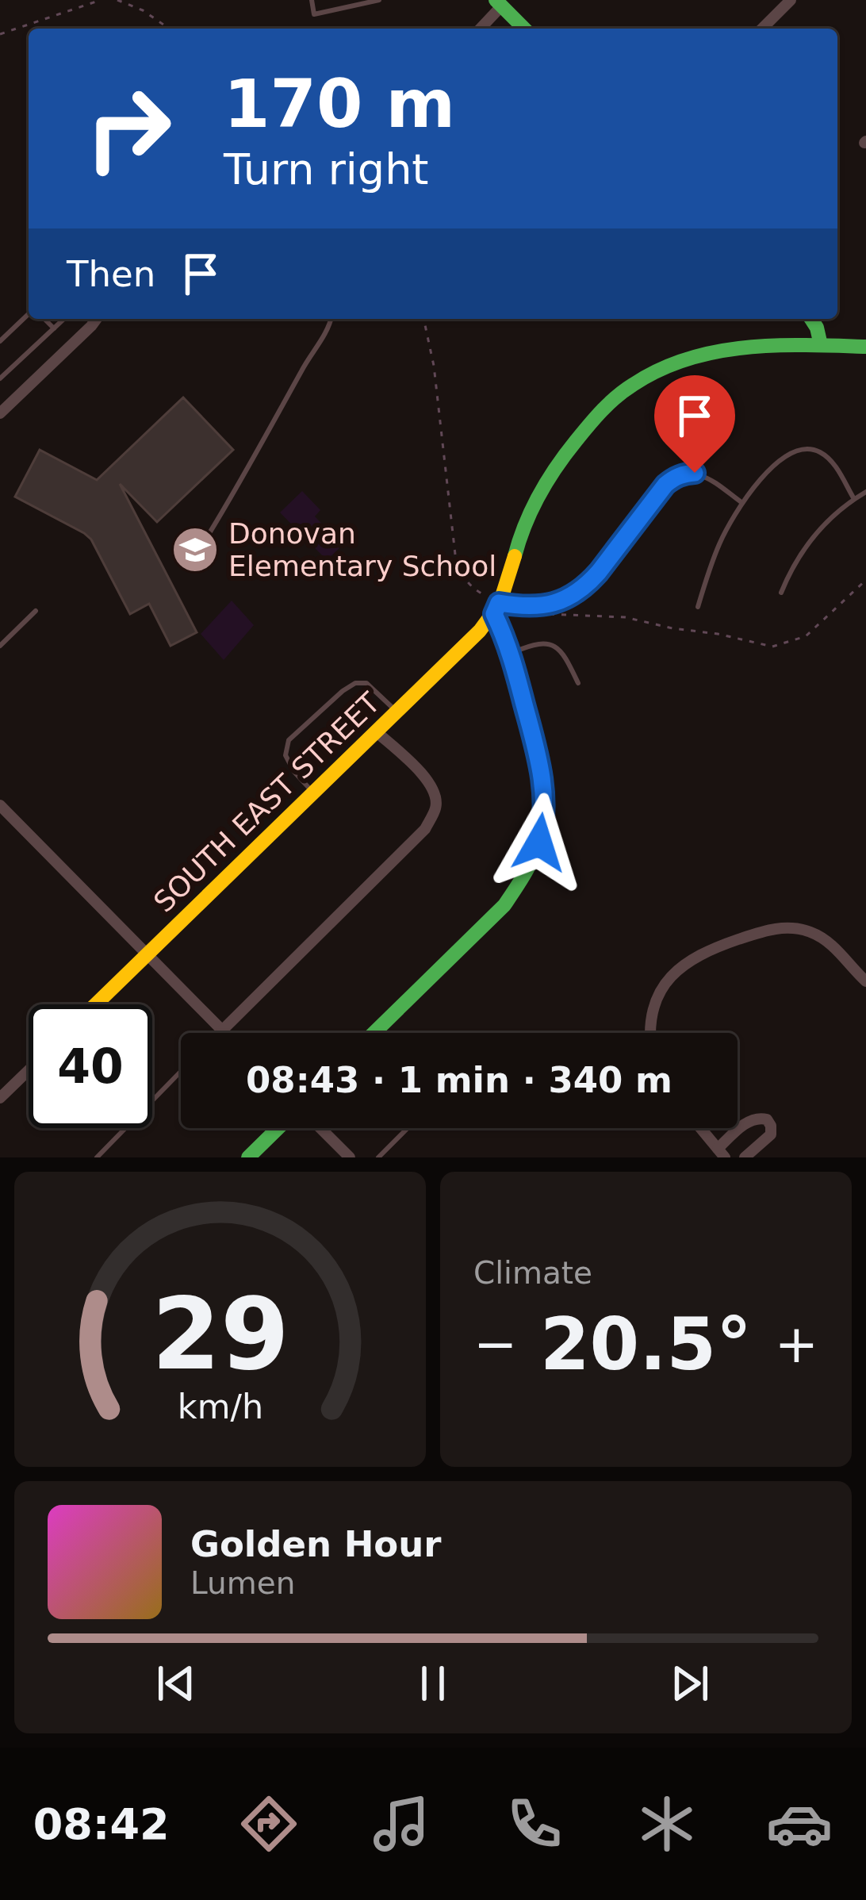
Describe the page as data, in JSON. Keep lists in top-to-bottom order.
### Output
{
  "streets": {
    "street": ["SOUTH EAST STREET"]
  },
  "places": {
    "school or university": ["Donovan Elementary School"]
  },
  "page": {
    "turn": ["170 m", "Turn right"],
    "then": "Then",
    "limit": "40",
    "trip": "08:43 · 1 min · 340 m",
    "tile": "Climate",
    "heat": ["−", "20.5°", "+"],
    "song": ["Golden Hour", "Lumen"],
    "tabs": "08:42",
    "gauge": ["29", "km/h"]
  }
}
